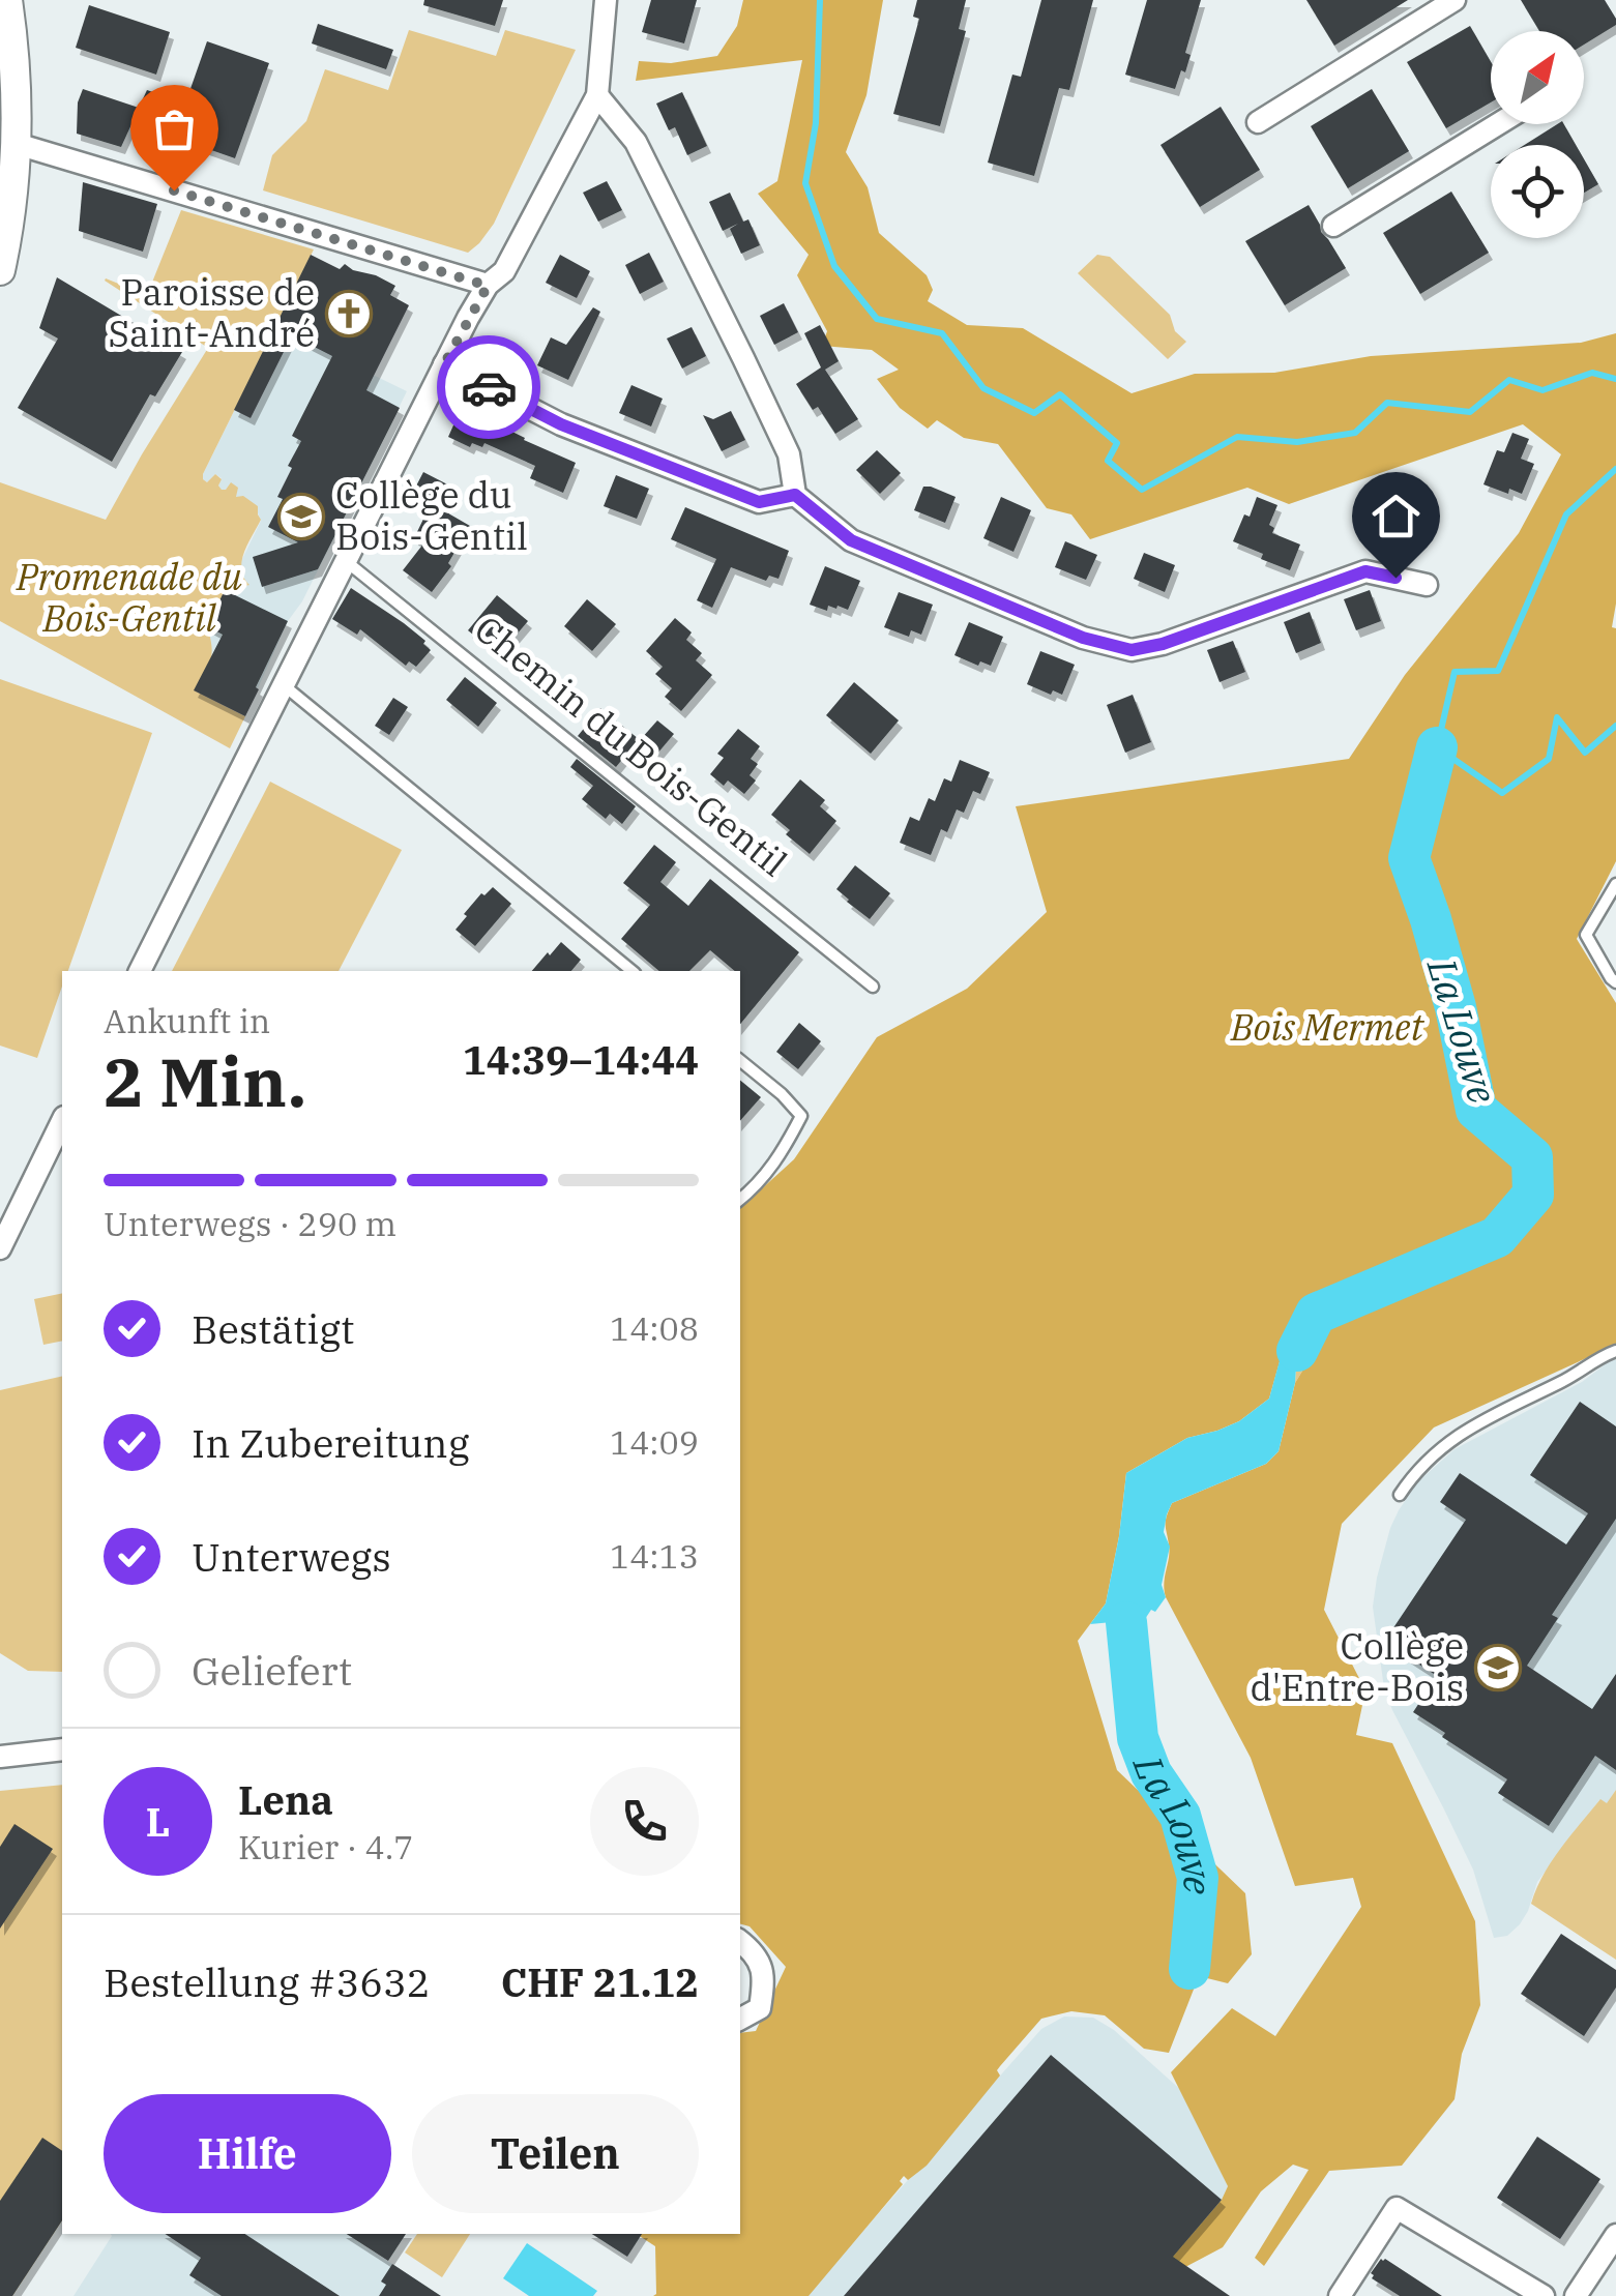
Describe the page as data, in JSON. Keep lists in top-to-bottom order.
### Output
{
  "streets": {
    "lane": ["Chemin du Bois-Gentil"]
  },
  "water": ["La Louve"],
  "parks": ["Promenade du Bois-Gentil", "Bois Mermet"],
  "places": {
    "church": ["Paroisse de Saint-André"],
    "school or university": ["Collège du Bois-Gentil", "Collège d'Entre-Bois"]
  },
  "north": "top right",
  "page": {
    "heading": ["2 Min.", "Ankunft in", "14:39–14:44"],
    "panel": [
      "Lena",
      "Kurier · 4.7",
      "Bestellung #3632",
      "CHF 21.12"
    ],
    "bar": "Unterwegs · 290 m",
    "list": [
      ["Bestätigt", "14:08"],
      ["In Zubereitung", "14:09"],
      ["Unterwegs", "14:13"],
      "Geliefert"
    ],
    "round": "L",
    "buttons": ["Hilfe", "Teilen"]
  }
}
